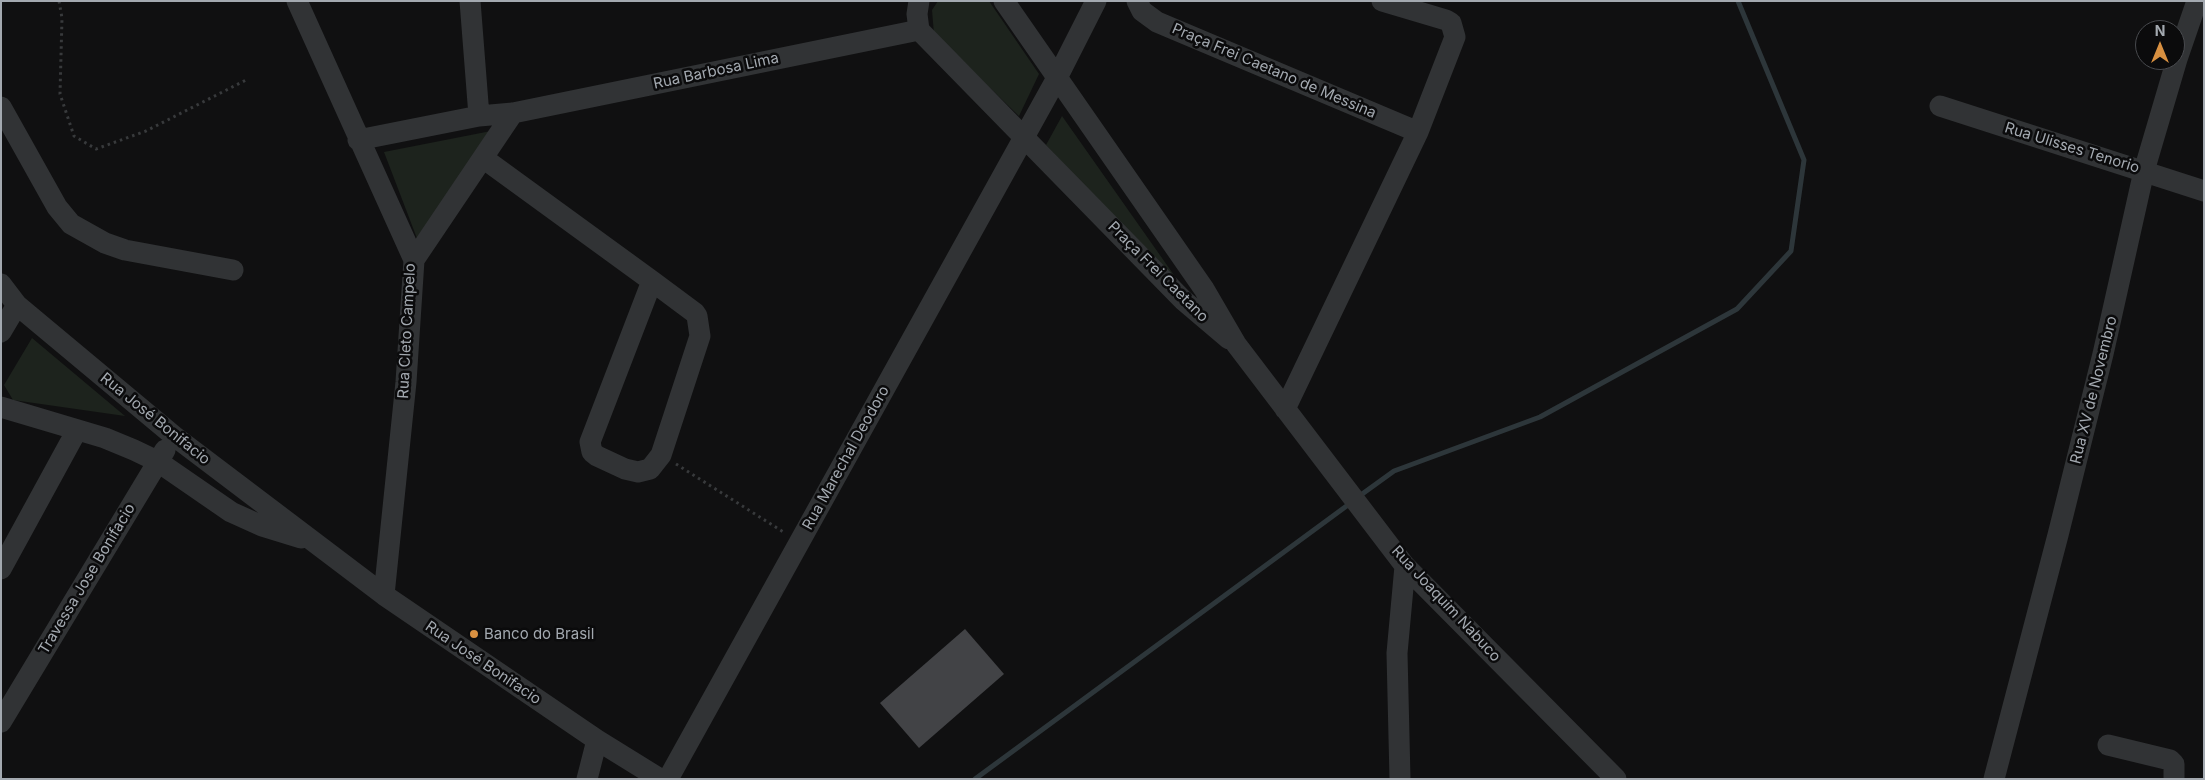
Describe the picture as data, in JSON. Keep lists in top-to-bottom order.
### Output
{
  "streets": {
    "street": [
      "Rua Barbosa Lima",
      "Praça Frei Caetano de Messina",
      "Rua Ulisses Tenorio",
      "Praça Frei Caetano",
      "Rua Cleto Campelo",
      "Rua XV de Novembro",
      "Rua José Bonifacio",
      "Rua Marechal Deodoro",
      "Travessa Jose Bonifacio",
      "Rua Joaquim Nabuco"
    ]
  },
  "crossings": [
    ["Rua Barbosa Lima", "Praça Frei Caetano"],
    ["Rua Barbosa Lima", "Rua Cleto Campelo"],
    ["Rua Ulisses Tenorio", "Rua XV de Novembro"],
    ["Praça Frei Caetano", "Rua Marechal Deodoro"],
    ["Praça Frei Caetano", "Rua Joaquim Nabuco"],
    ["Rua Cleto Campelo", "Rua José Bonifacio"],
    ["Rua José Bonifacio", "Travessa Jose Bonifacio"]
  ],
  "places": ["Banco do Brasil"],
  "north": "top"
}
